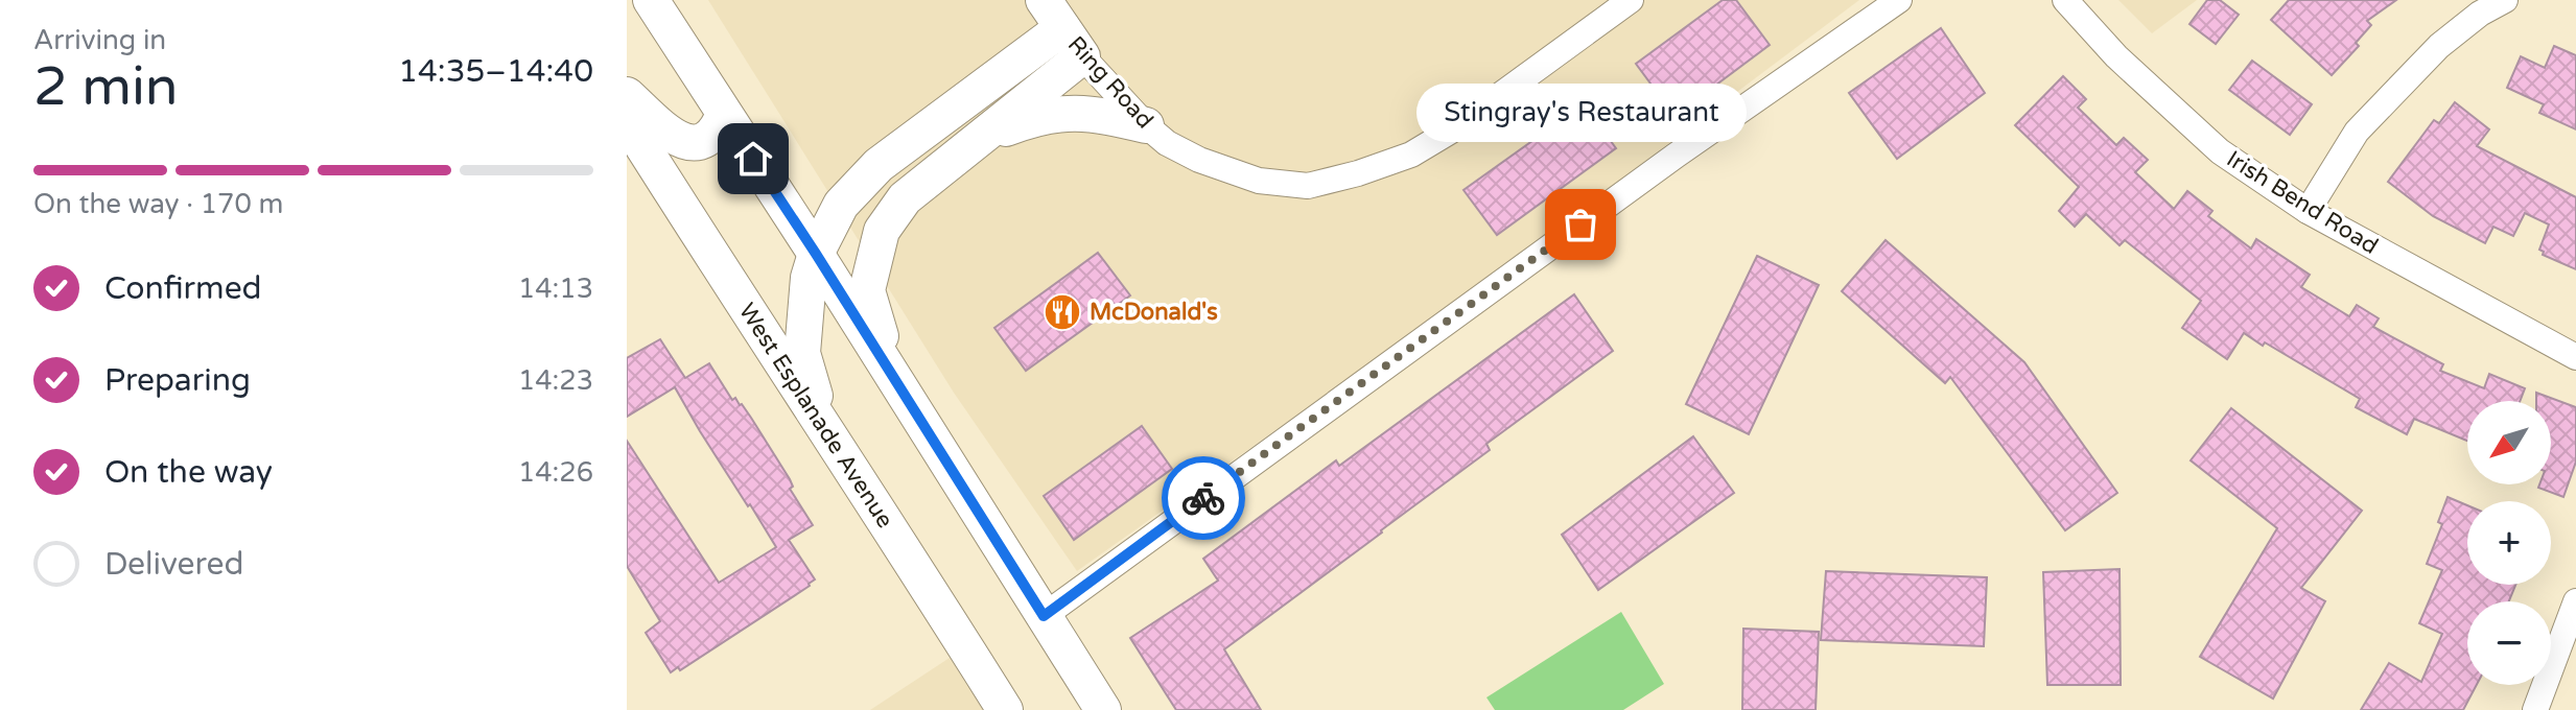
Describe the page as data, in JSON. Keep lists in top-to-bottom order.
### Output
{
  "streets": {
    "main road": ["West Esplanade Avenue"],
    "street": ["Ring Road", "Irish Bend Road"]
  },
  "places": {
    "other": ["Stingray's Restaurant"],
    "restaurant": ["McDonald's"]
  },
  "north": "bottom left",
  "page": {
    "heading": ["2 min", "Arriving in", "14:35–14:40"],
    "bubble": "Stingray's Restaurant",
    "bar": "On the way · 170 m",
    "list": [
      ["Confirmed", "14:13"],
      ["Preparing", "14:23"],
      ["On the way", "14:26"],
      "Delivered"
    ],
    "map_buttons": ["+", "−"]
  }
}
